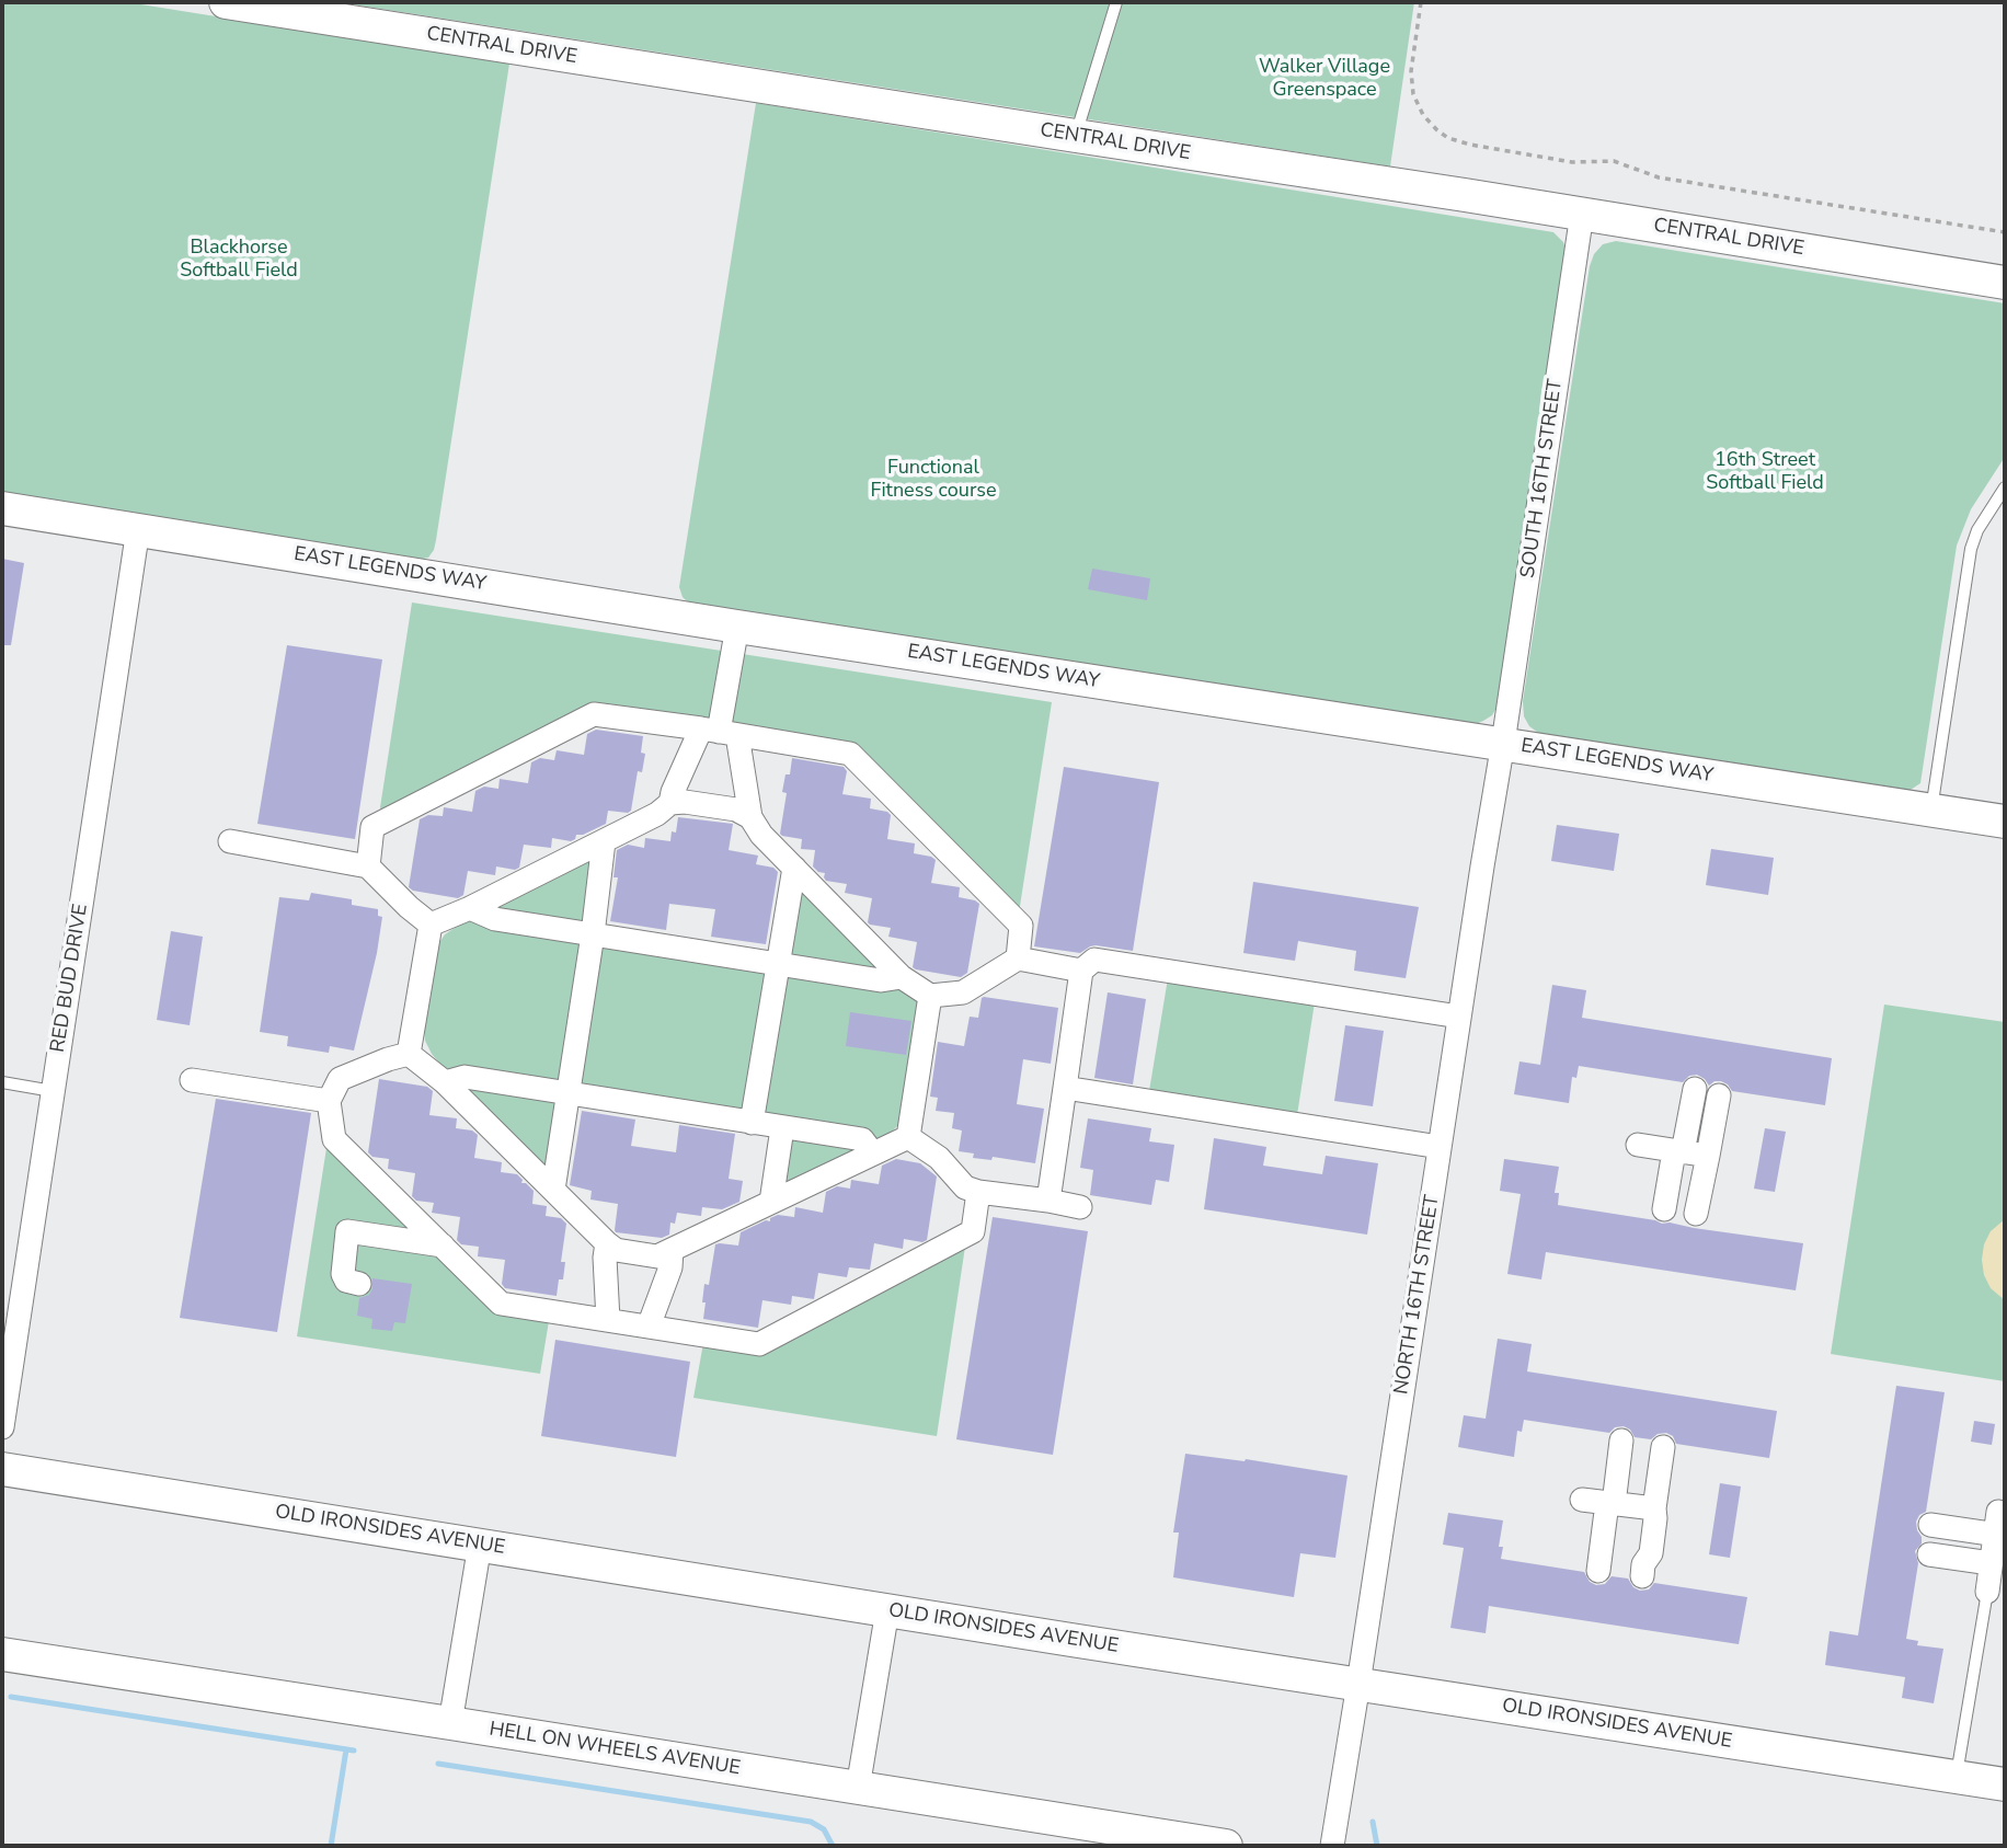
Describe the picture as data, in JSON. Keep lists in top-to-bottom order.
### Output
{
  "streets": {
    "street": [
      "CENTRAL DRIVE",
      "SOUTH 16TH STREET",
      "EAST LEGENDS WAY",
      "RED BUD DRIVE",
      "NORTH 16TH STREET",
      "OLD IRONSIDES AVENUE",
      "HELL ON WHEELS AVENUE"
    ]
  },
  "crossings": [
    ["CENTRAL DRIVE", "SOUTH 16TH STREET"],
    ["SOUTH 16TH STREET", "EAST LEGENDS WAY"],
    ["SOUTH 16TH STREET", "NORTH 16TH STREET"],
    ["EAST LEGENDS WAY", "RED BUD DRIVE"],
    ["EAST LEGENDS WAY", "NORTH 16TH STREET"],
    ["NORTH 16TH STREET", "OLD IRONSIDES AVENUE"]
  ],
  "parks": [
    "Walker Village Greenspace",
    "Blackhorse Softball Field",
    "16th Street Softball Field",
    "Functional Fitness course"
  ]
}
